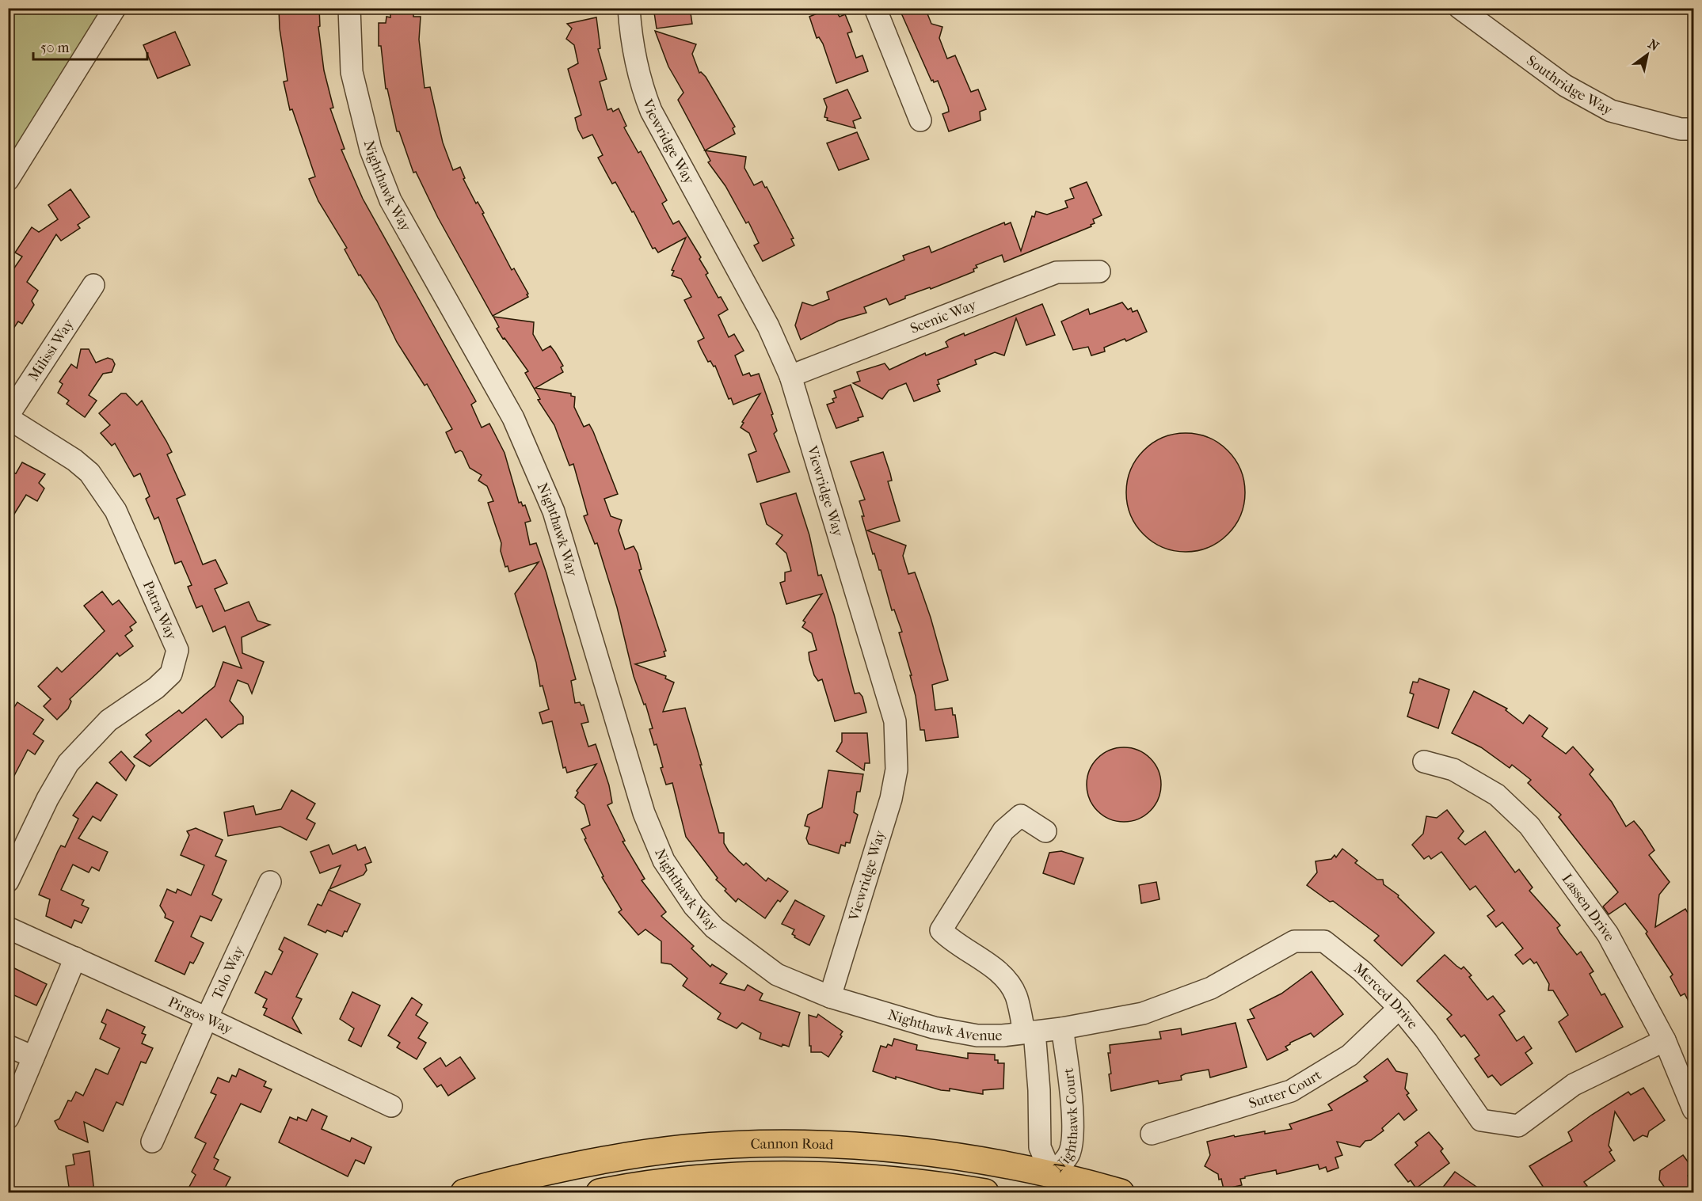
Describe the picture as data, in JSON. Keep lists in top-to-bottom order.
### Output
{
  "streets": {
    "main road": ["Cannon Road"],
    "street": [
      "Southridge Way",
      "Viewridge Way",
      "Nighthawk Way",
      "Scenic Way",
      "Milissi Way",
      "Patra Way",
      "Lassen Drive",
      "Tolo Way",
      "Merced Drive",
      "Pirgos Way",
      "Nighthawk Avenue",
      "Sutter Court",
      "Nighthawk Court"
    ]
  },
  "crossings": [
    ["Viewridge Way", "Nighthawk Way"],
    ["Viewridge Way", "Scenic Way"],
    ["Viewridge Way", "Nighthawk Avenue"],
    ["Nighthawk Way", "Nighthawk Avenue"],
    ["Milissi Way", "Patra Way"],
    ["Lassen Drive", "Merced Drive"],
    ["Tolo Way", "Pirgos Way"],
    ["Merced Drive", "Nighthawk Avenue"],
    ["Merced Drive", "Sutter Court"],
    ["Merced Drive", "Nighthawk Court"],
    ["Nighthawk Avenue", "Nighthawk Court"],
    ["Nighthawk Court", "Cannon Road"]
  ],
  "scale_bar": "50 m",
  "north": "top right"
}
